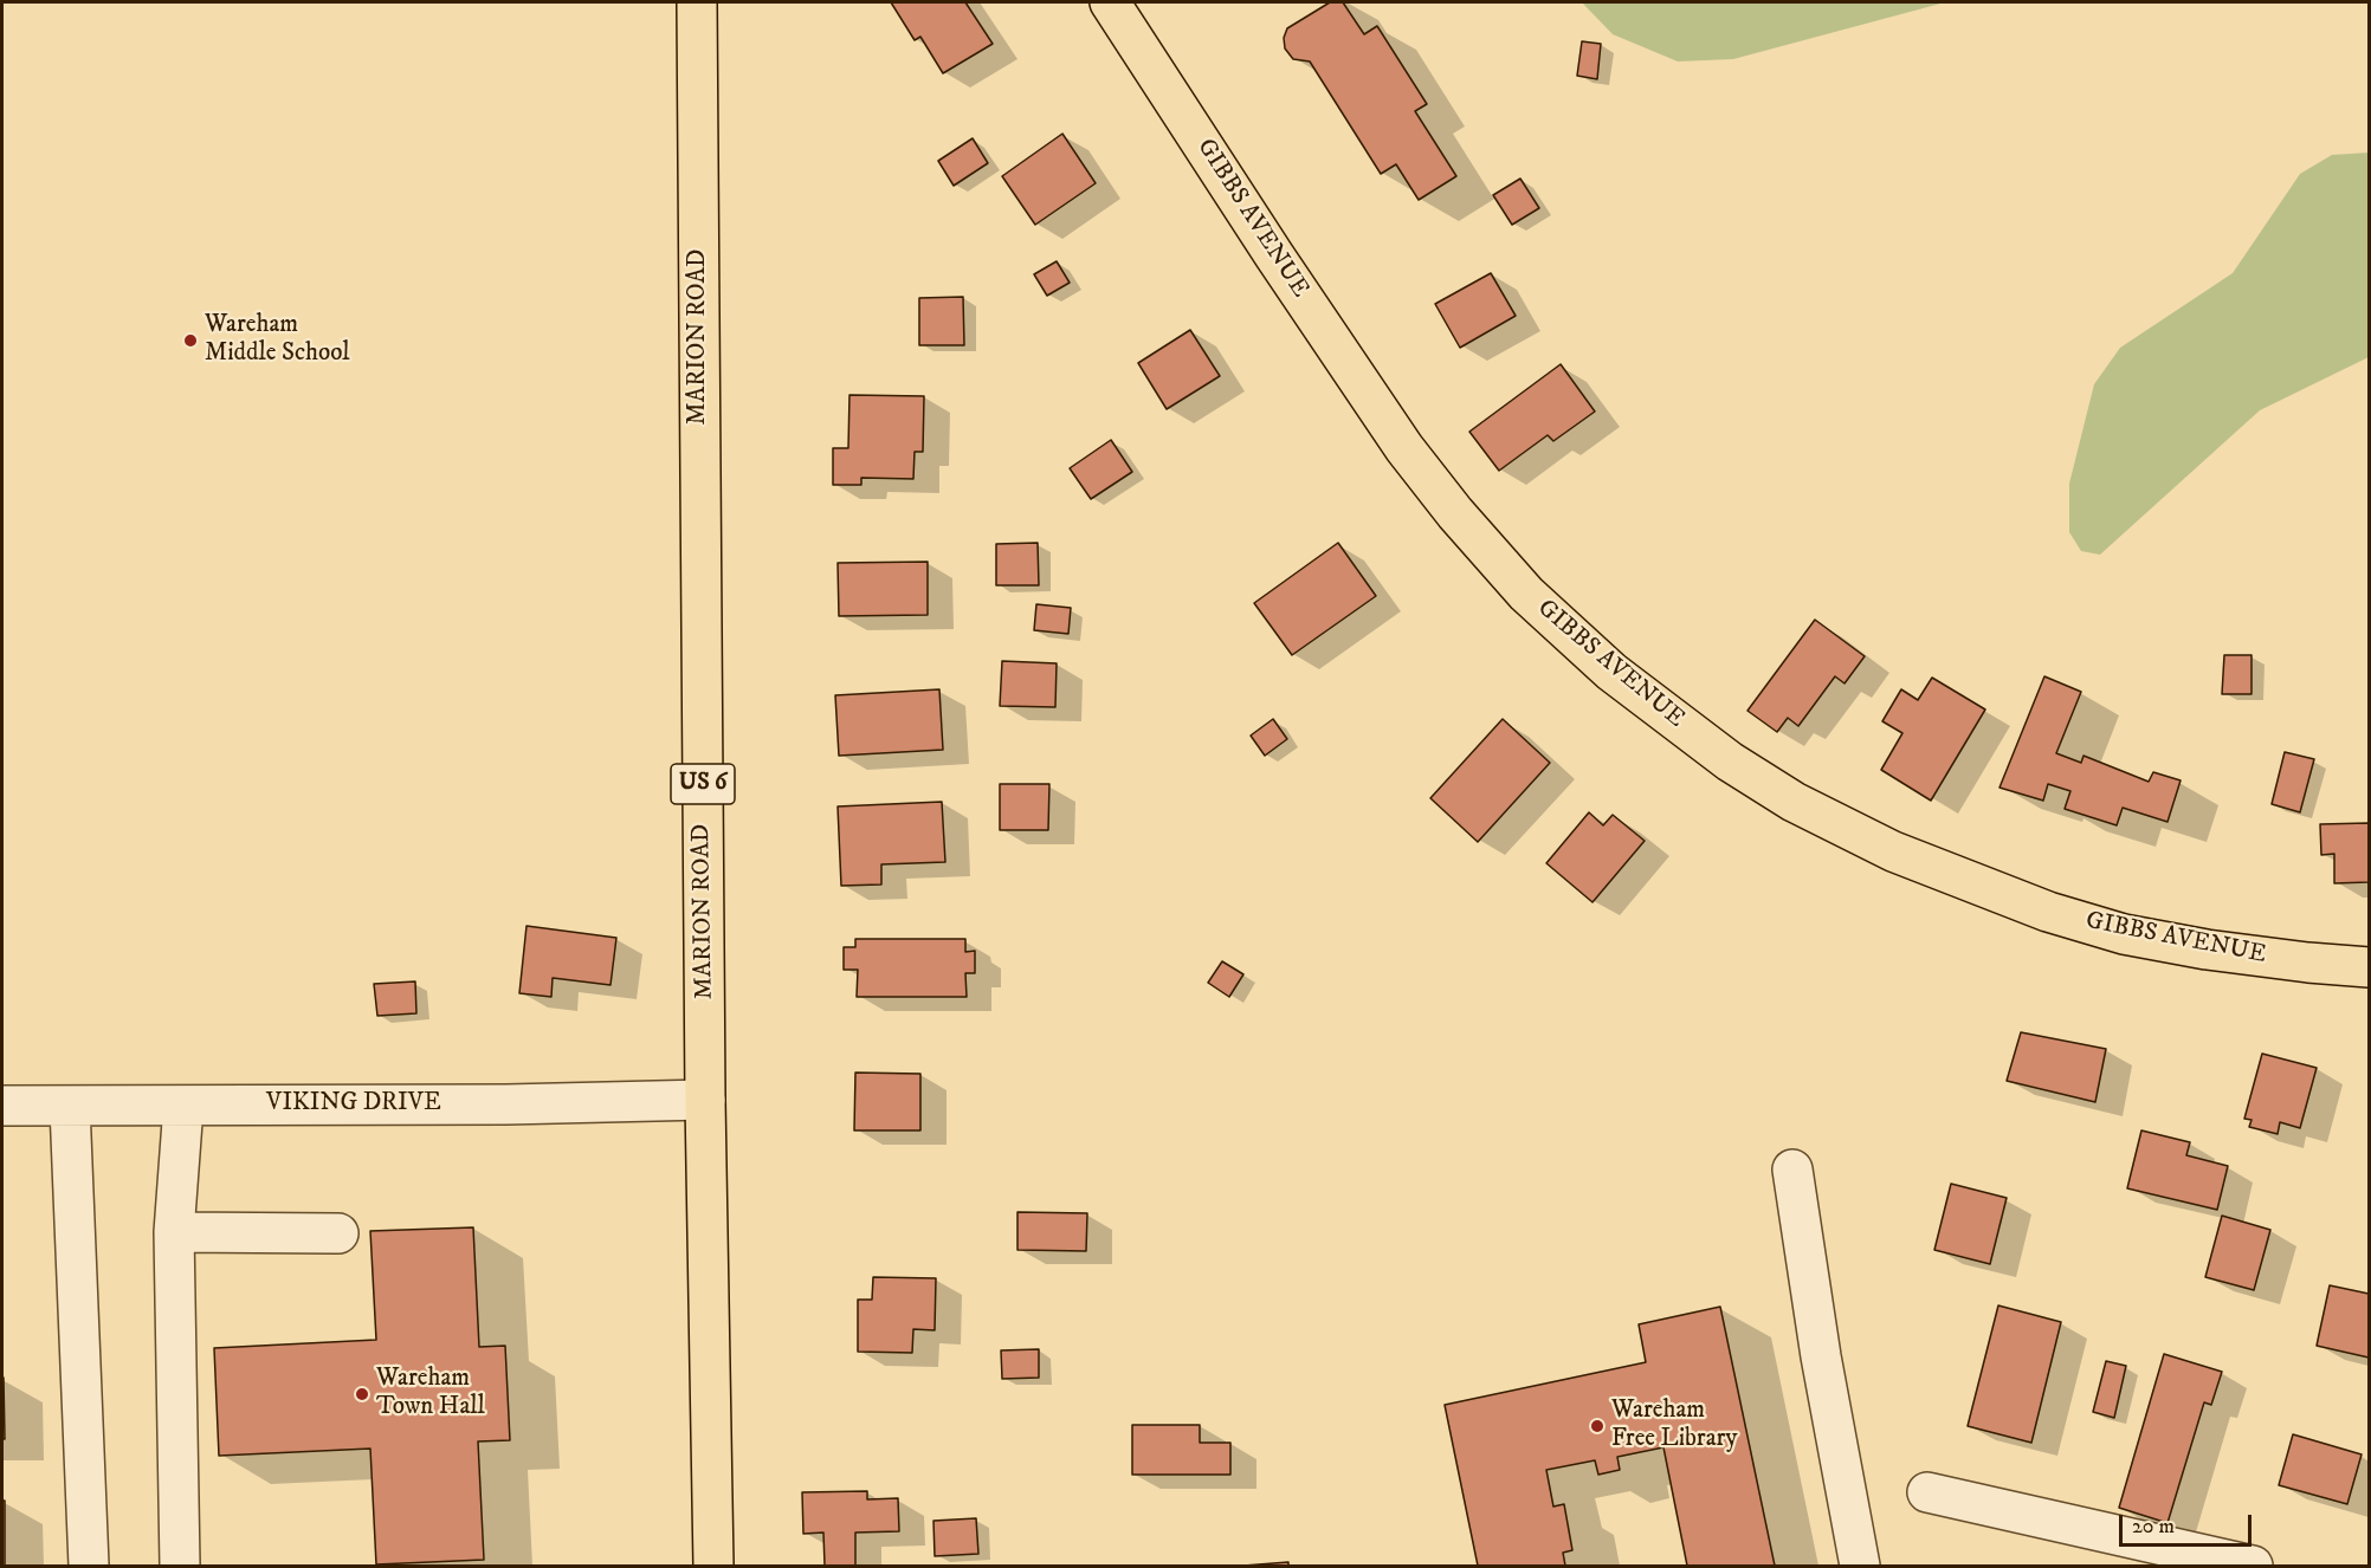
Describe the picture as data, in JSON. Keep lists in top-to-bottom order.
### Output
{
  "streets": {
    "main road": ["GIBBS AVENUE", "MARION ROAD", "US 6"],
    "street": ["VIKING DRIVE"]
  },
  "crossings": [
    ["MARION ROAD", "VIKING DRIVE"]
  ],
  "places": ["Wareham Middle School", "Wareham Town Hall", "Wareham Free Library"],
  "scale_bar": "20 m"
}
